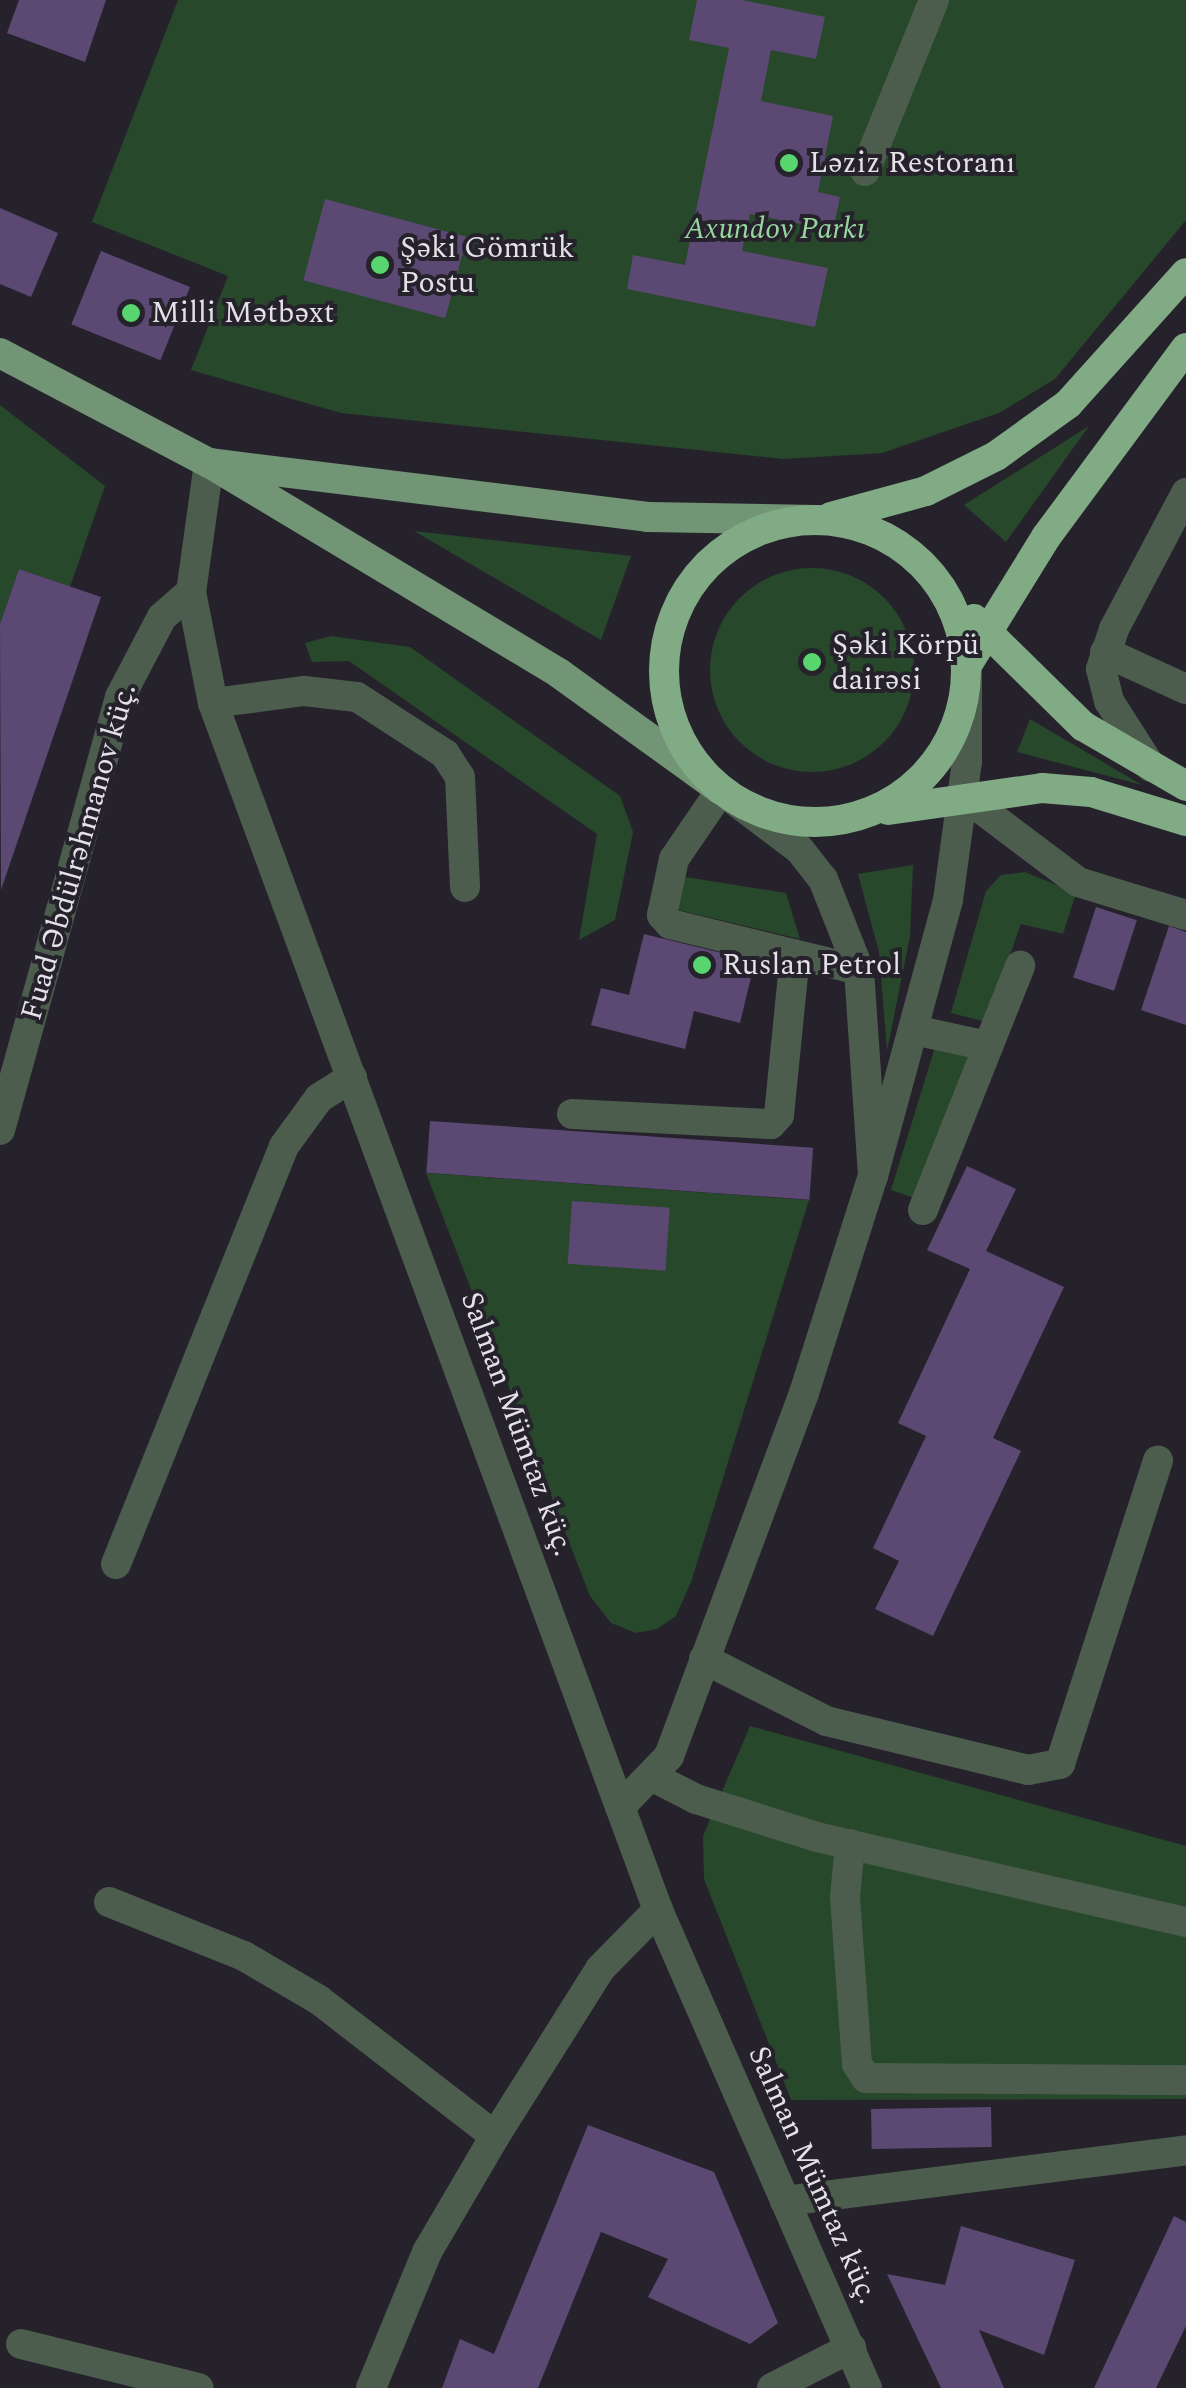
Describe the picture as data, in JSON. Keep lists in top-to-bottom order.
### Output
{
  "streets": {
    "street": ["Fuad Əbdülrəhmanov küç.", "Salman Mümtaz küç."]
  },
  "crossings": [
    ["Fuad Əbdülrəhmanov küç.", "Salman Mümtaz küç."]
  ],
  "parks": ["Axundov Parkı"],
  "places": [
    "Ləziz Restoranı",
    "Şəki Gömrük Postu",
    "Milli Mətbəxt",
    "Şəki Körpü dairəsi",
    "Ruslan Petrol"
  ]
}
